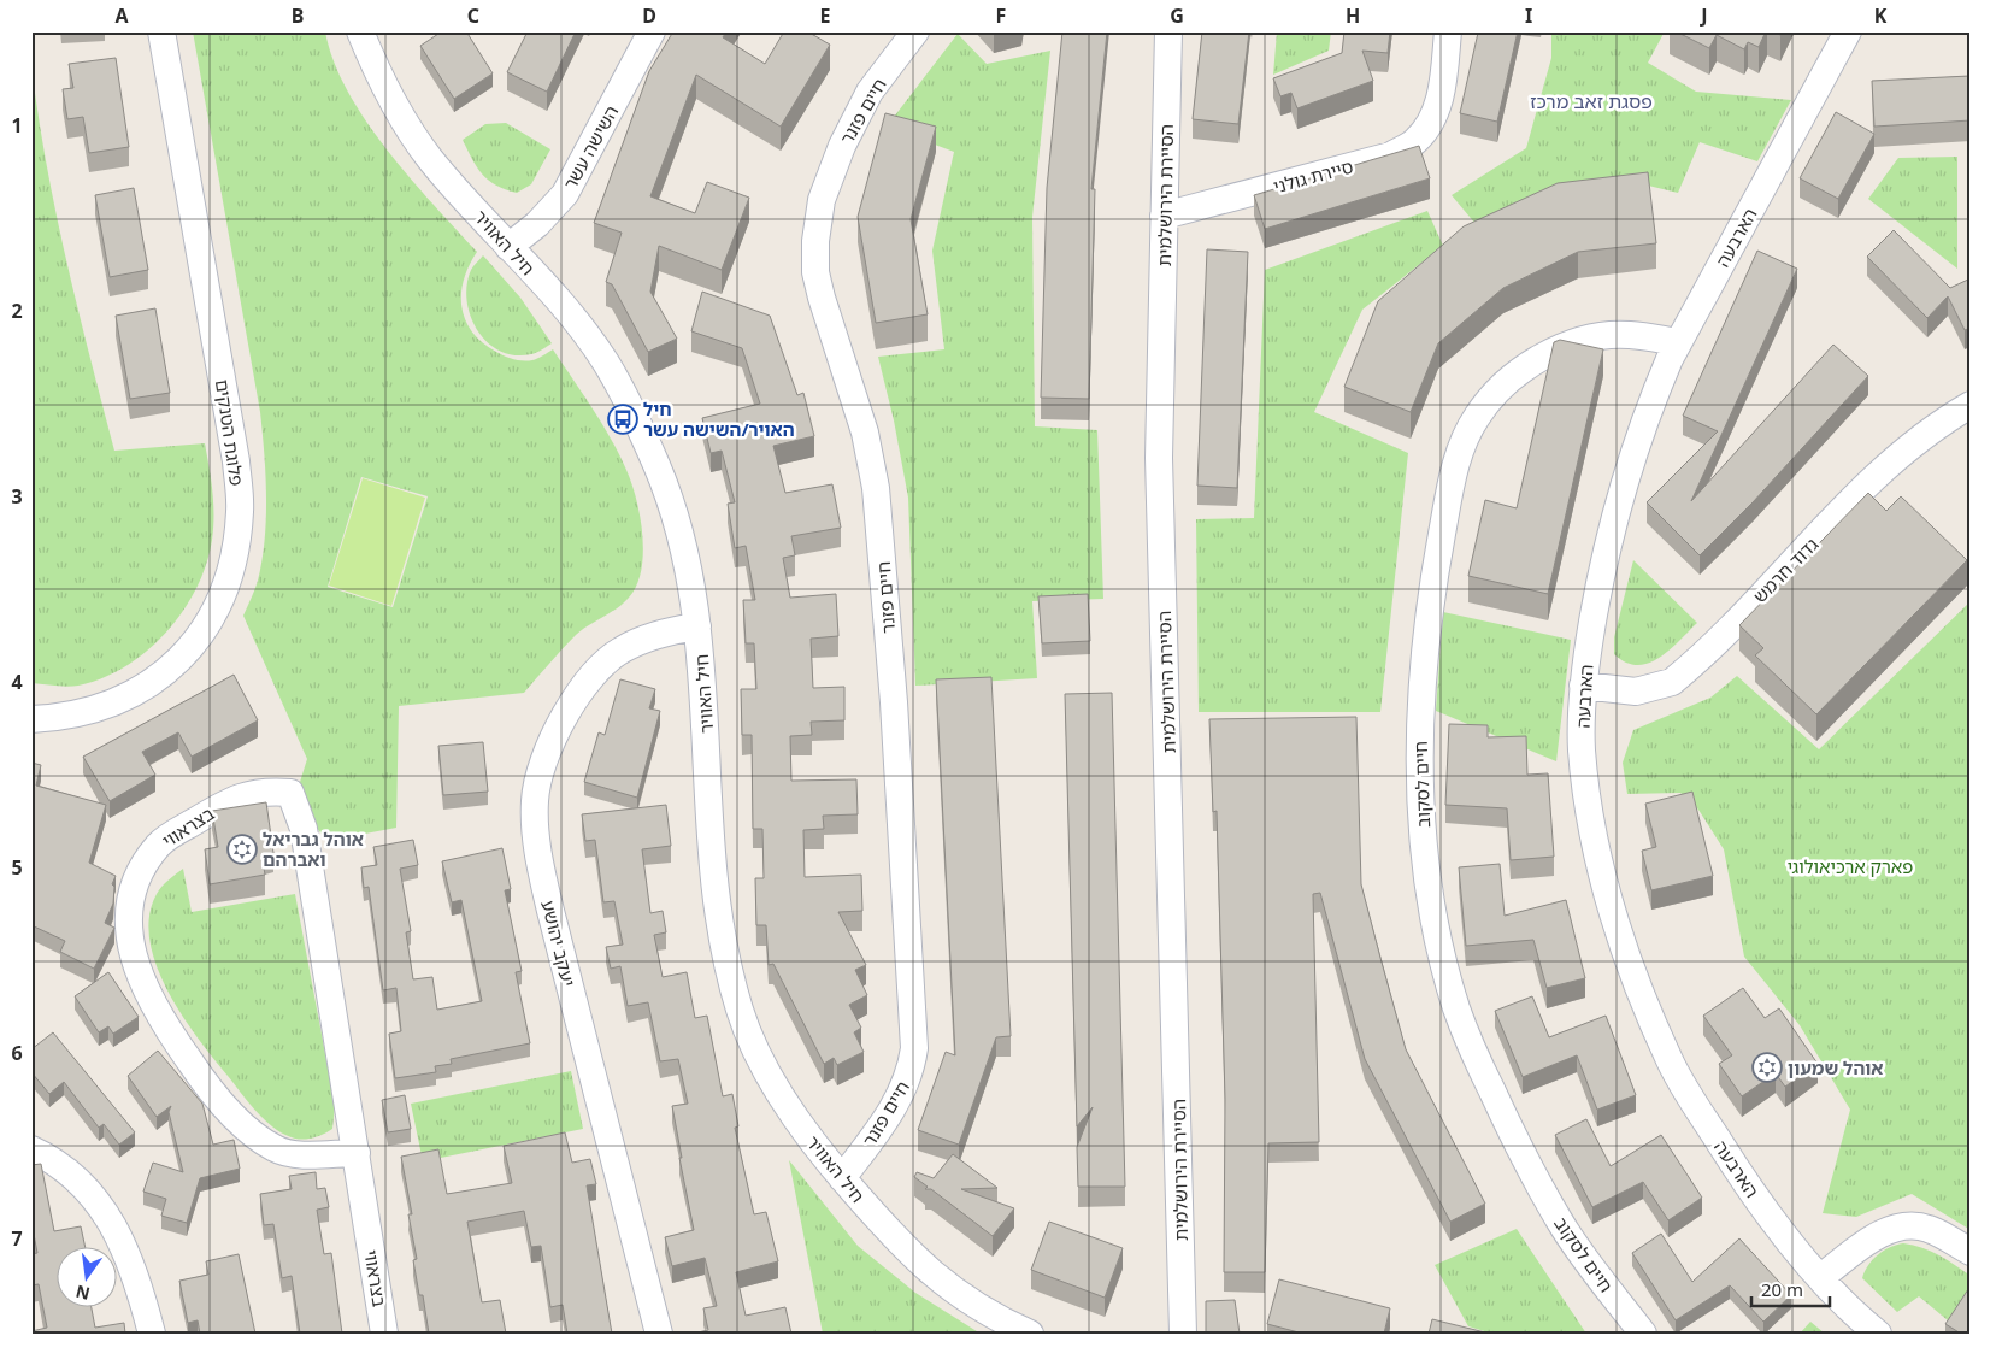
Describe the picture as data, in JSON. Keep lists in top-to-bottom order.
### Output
{
  "streets": {
    "street": [
      "חיים פזנר",
      "השישה עשר",
      "סיירת גולני",
      "הסיירת הירושלמית",
      "הארבעה",
      "חיל האוויר",
      "פלוגת הטנקים",
      "גדוד חרמש",
      "חיים לסקוב",
      "בצראווי",
      "יעקב יהושע"
    ]
  },
  "crossings": [
    ["חיים פזנר", "חיל האוויר"],
    ["השישה עשר", "חיל האוויר"],
    ["סיירת גולני", "הסיירת הירושלמית"],
    ["הארבעה", "גדוד חרמש"],
    ["הארבעה", "חיים לסקוב"],
    ["חיל האוויר", "יעקב יהושע"]
  ],
  "districts": ["פסגת זאב מרכז"],
  "parks": ["פארק ארכיאולוגי"],
  "places": {
    "bus stop": ["חיל האויר/השישה עשר"],
    "synagogue": ["אוהל גבריאל ואברהם", "אוהל שמעון"]
  },
  "scale_bar": "20 m",
  "north": "bottom",
  "grid": {
    "columns": [
      "A",
      "B",
      "C",
      "D",
      "E",
      "F",
      "G",
      "H",
      "I",
      "J",
      "K"
    ],
    "rows": [
      "1",
      "2",
      "3",
      "4",
      "5",
      "6",
      "7"
    ]
  }
}
